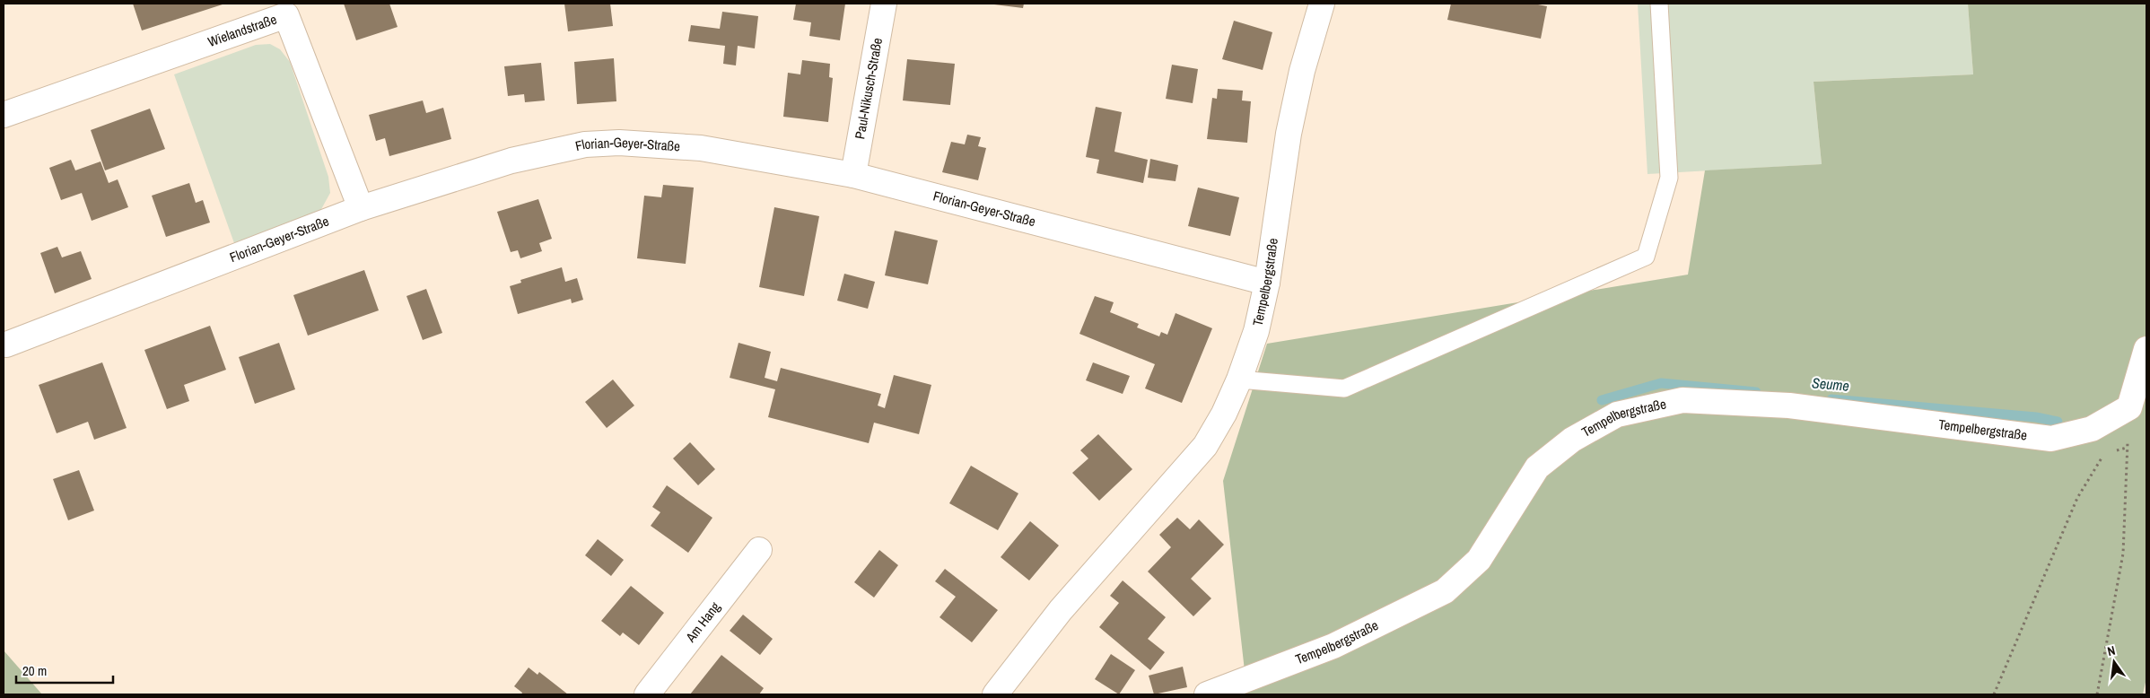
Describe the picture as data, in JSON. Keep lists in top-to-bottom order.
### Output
{
  "streets": {
    "street": [
      "Wielandstraße",
      "Paul-Nikusch-Straße",
      "Florian-Geyer-Straße",
      "Tempelbergstraße",
      "Am Hang"
    ]
  },
  "crossings": [
    ["Wielandstraße", "Florian-Geyer-Straße"],
    ["Paul-Nikusch-Straße", "Florian-Geyer-Straße"],
    ["Florian-Geyer-Straße", "Tempelbergstraße"]
  ],
  "water": ["Seume"],
  "scale_bar": "20 m",
  "north": "top"
}
